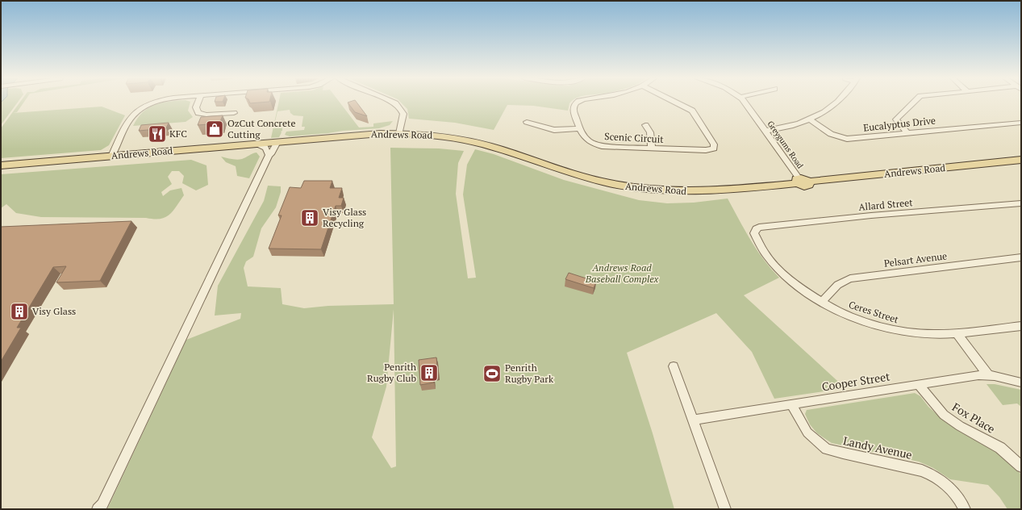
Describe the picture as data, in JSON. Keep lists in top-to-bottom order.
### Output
{
  "streets": {
    "main road": ["Andrews Road"],
    "street": [
      "Eucalyptus Drive",
      "Scenic Circuit",
      "Greygums Road",
      "Allard Street",
      "Pelsart Avenue",
      "Ceres Street",
      "Cooper Street",
      "Fox Place",
      "Landy Avenue"
    ]
  },
  "crossings": [
    ["Andrews Road", "Greygums Road"],
    ["Allard Street", "Ceres Street"],
    ["Pelsart Avenue", "Ceres Street"],
    ["Cooper Street", "Fox Place"],
    ["Cooper Street", "Landy Avenue"]
  ],
  "parks": ["Andrews Road Baseball Complex"],
  "places": {
    "shop": ["OzCut Concrete Cutting"],
    "restaurant": ["KFC"],
    "building": ["Visy Glass Recycling", "Visy Glass", "Penrith Rugby Club"],
    "sports": ["Penrith Rugby Park"]
  }
}
